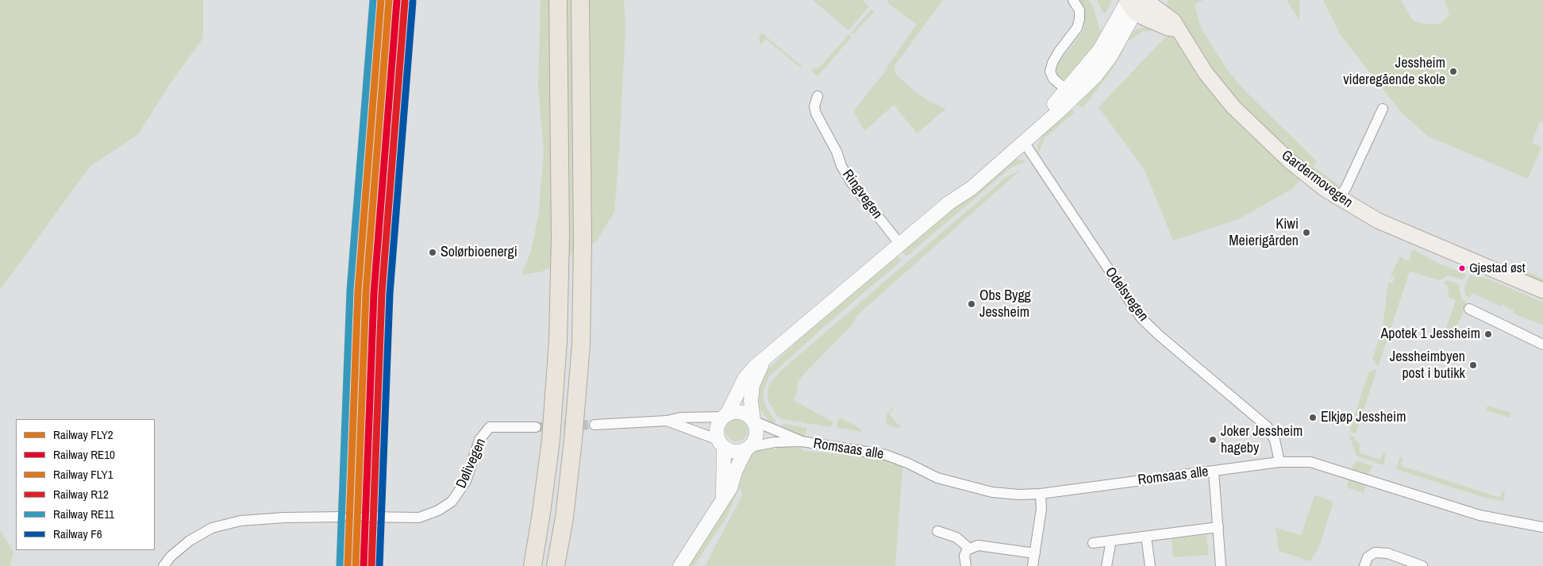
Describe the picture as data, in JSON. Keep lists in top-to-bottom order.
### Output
{
  "streets": {
    "main road": ["Gardermovegen"],
    "street": [
      "Ringvegen",
      "Odelsvegen",
      "Romsaas alle",
      "Dølivegen"
    ]
  },
  "crossings": [
    ["Odelsvegen", "Romsaas alle"]
  ],
  "places": [
    "Jessheim videregående skole",
    "Kiwi Meierigården",
    "Solørbioenergi",
    "Gjestad øst",
    "Obs Bygg Jessheim",
    "Apotek 1 Jessheim",
    "Jessheimbyen post i butikk",
    "Elkjøp Jessheim",
    "Joker Jessheim hageby"
  ],
  "lines": [
    "rail line FLY2",
    "rail line FLY1",
    "rail line RE11",
    "rail line RE10",
    "rail line R12",
    "rail line F6"
  ],
  "legend": [
    "Railway FLY2",
    "Railway RE10",
    "Railway FLY1",
    "Railway R12",
    "Railway RE11",
    "Railway F6"
  ]
}
